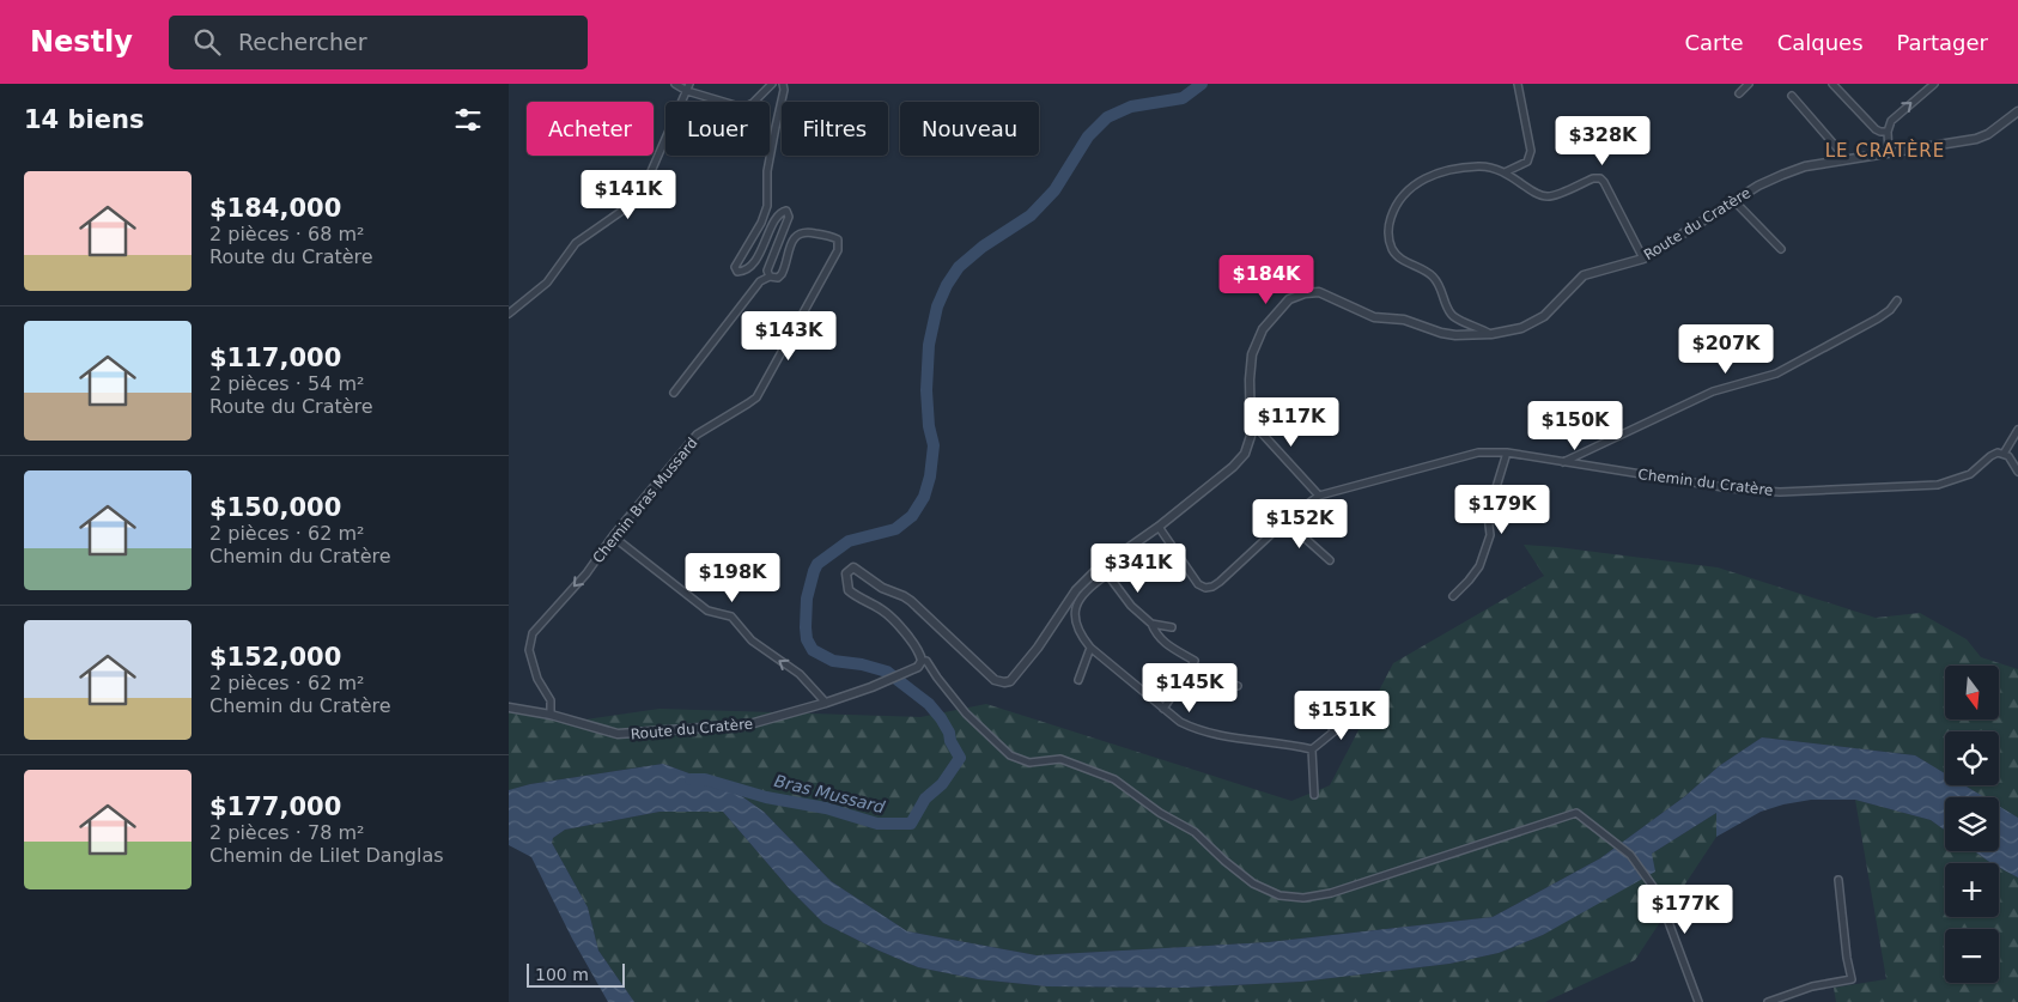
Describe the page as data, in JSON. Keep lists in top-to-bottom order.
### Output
{
  "streets": {
    "street": ["Route du Cratère", "Chemin du Cratère", "Chemin Bras Mussard"]
  },
  "crossings": [
    ["Route du Cratère", "Chemin du Cratère"],
    ["Route du Cratère", "Chemin Bras Mussard"]
  ],
  "districts": ["LE CRATÈRE"],
  "water": ["Bras Mussard"],
  "scale_bar": "100 m",
  "north": "bottom",
  "page": {
    "header": "Nestly",
    "search": "Rechercher",
    "nav": ["Carte", "Calques", "Partager"],
    "heading": "14 biens",
    "chip": [
      "Acheter",
      "Louer",
      "Filtres",
      "Nouveau"
    ],
    "price": [
      "$328K",
      "$141K",
      "$184K",
      "$143K",
      "$207K",
      "$117K",
      "$150K",
      "$179K",
      "$152K",
      "$341K",
      "$198K",
      "$145K",
      "$151K",
      "$177K"
    ],
    "list": [
      {
        "name": "$184,000",
        "note": "2 pièces · 68 m² · Route du Cratère"
      },
      {
        "name": "$117,000",
        "note": "2 pièces · 54 m² · Route du Cratère"
      },
      {
        "name": "$150,000",
        "note": "2 pièces · 62 m² · Chemin du Cratère"
      },
      {
        "name": "$152,000",
        "note": "2 pièces · 62 m² · Chemin du Cratère"
      },
      {
        "name": "$177,000",
        "note": "2 pièces · 78 m² · Chemin de Lilet Danglas"
      }
    ],
    "map_buttons": ["+", "−"],
    "scale": "100 m"
  }
}
